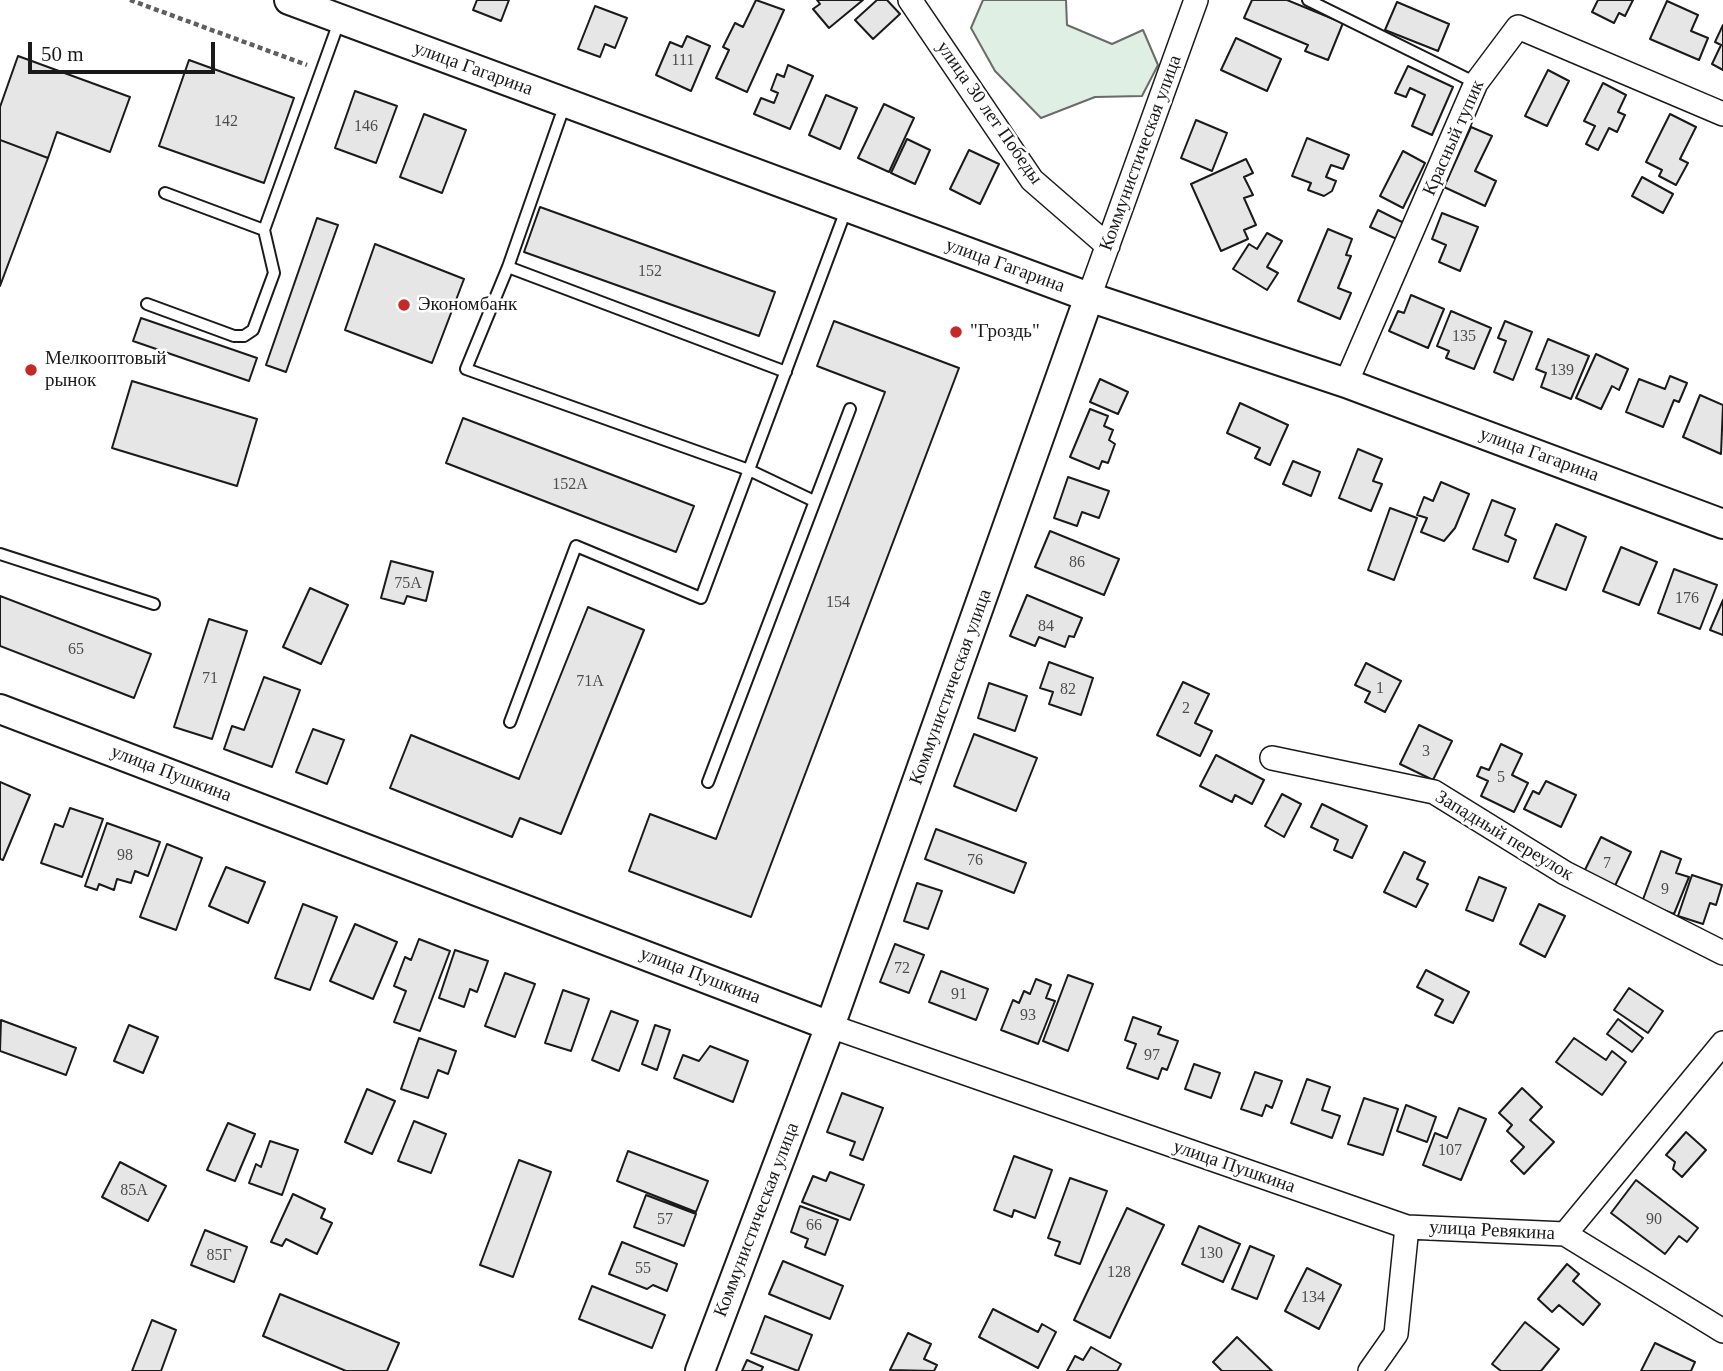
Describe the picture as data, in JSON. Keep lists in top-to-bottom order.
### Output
{
  "streets": {
    "street": [
      "улица Гагарина",
      "улица 30 лет Победы",
      "Красный тупик",
      "Коммунистическая улица",
      "улица Пушкина",
      "Западный переулок",
      "улица Ревякина"
    ]
  },
  "crossings": [
    ["улица Гагарина", "Красный тупик"],
    ["улица Гагарина", "Коммунистическая улица"],
    ["улица 30 лет Победы", "Коммунистическая улица"],
    ["Коммунистическая улица", "улица Пушкина"],
    ["улица Пушкина", "улица Ревякина"]
  ],
  "places": ["Экономбанк", "\"Гроздь\"", "Мелкооптовый рынок"],
  "house_numbers": [
    "111",
    "142",
    "146",
    "152",
    "135",
    "139",
    "152А",
    "86",
    "75А",
    "176",
    "154",
    "84",
    "65",
    "71",
    "71А",
    "1",
    "82",
    "2",
    "3",
    "5",
    "98",
    "76",
    "7",
    "9",
    "72",
    "91",
    "93",
    "97",
    "107",
    "85А",
    "57",
    "90",
    "66",
    "130",
    "85Г",
    "55",
    "128",
    "134"
  ],
  "scale_bar": "50 m"
}
